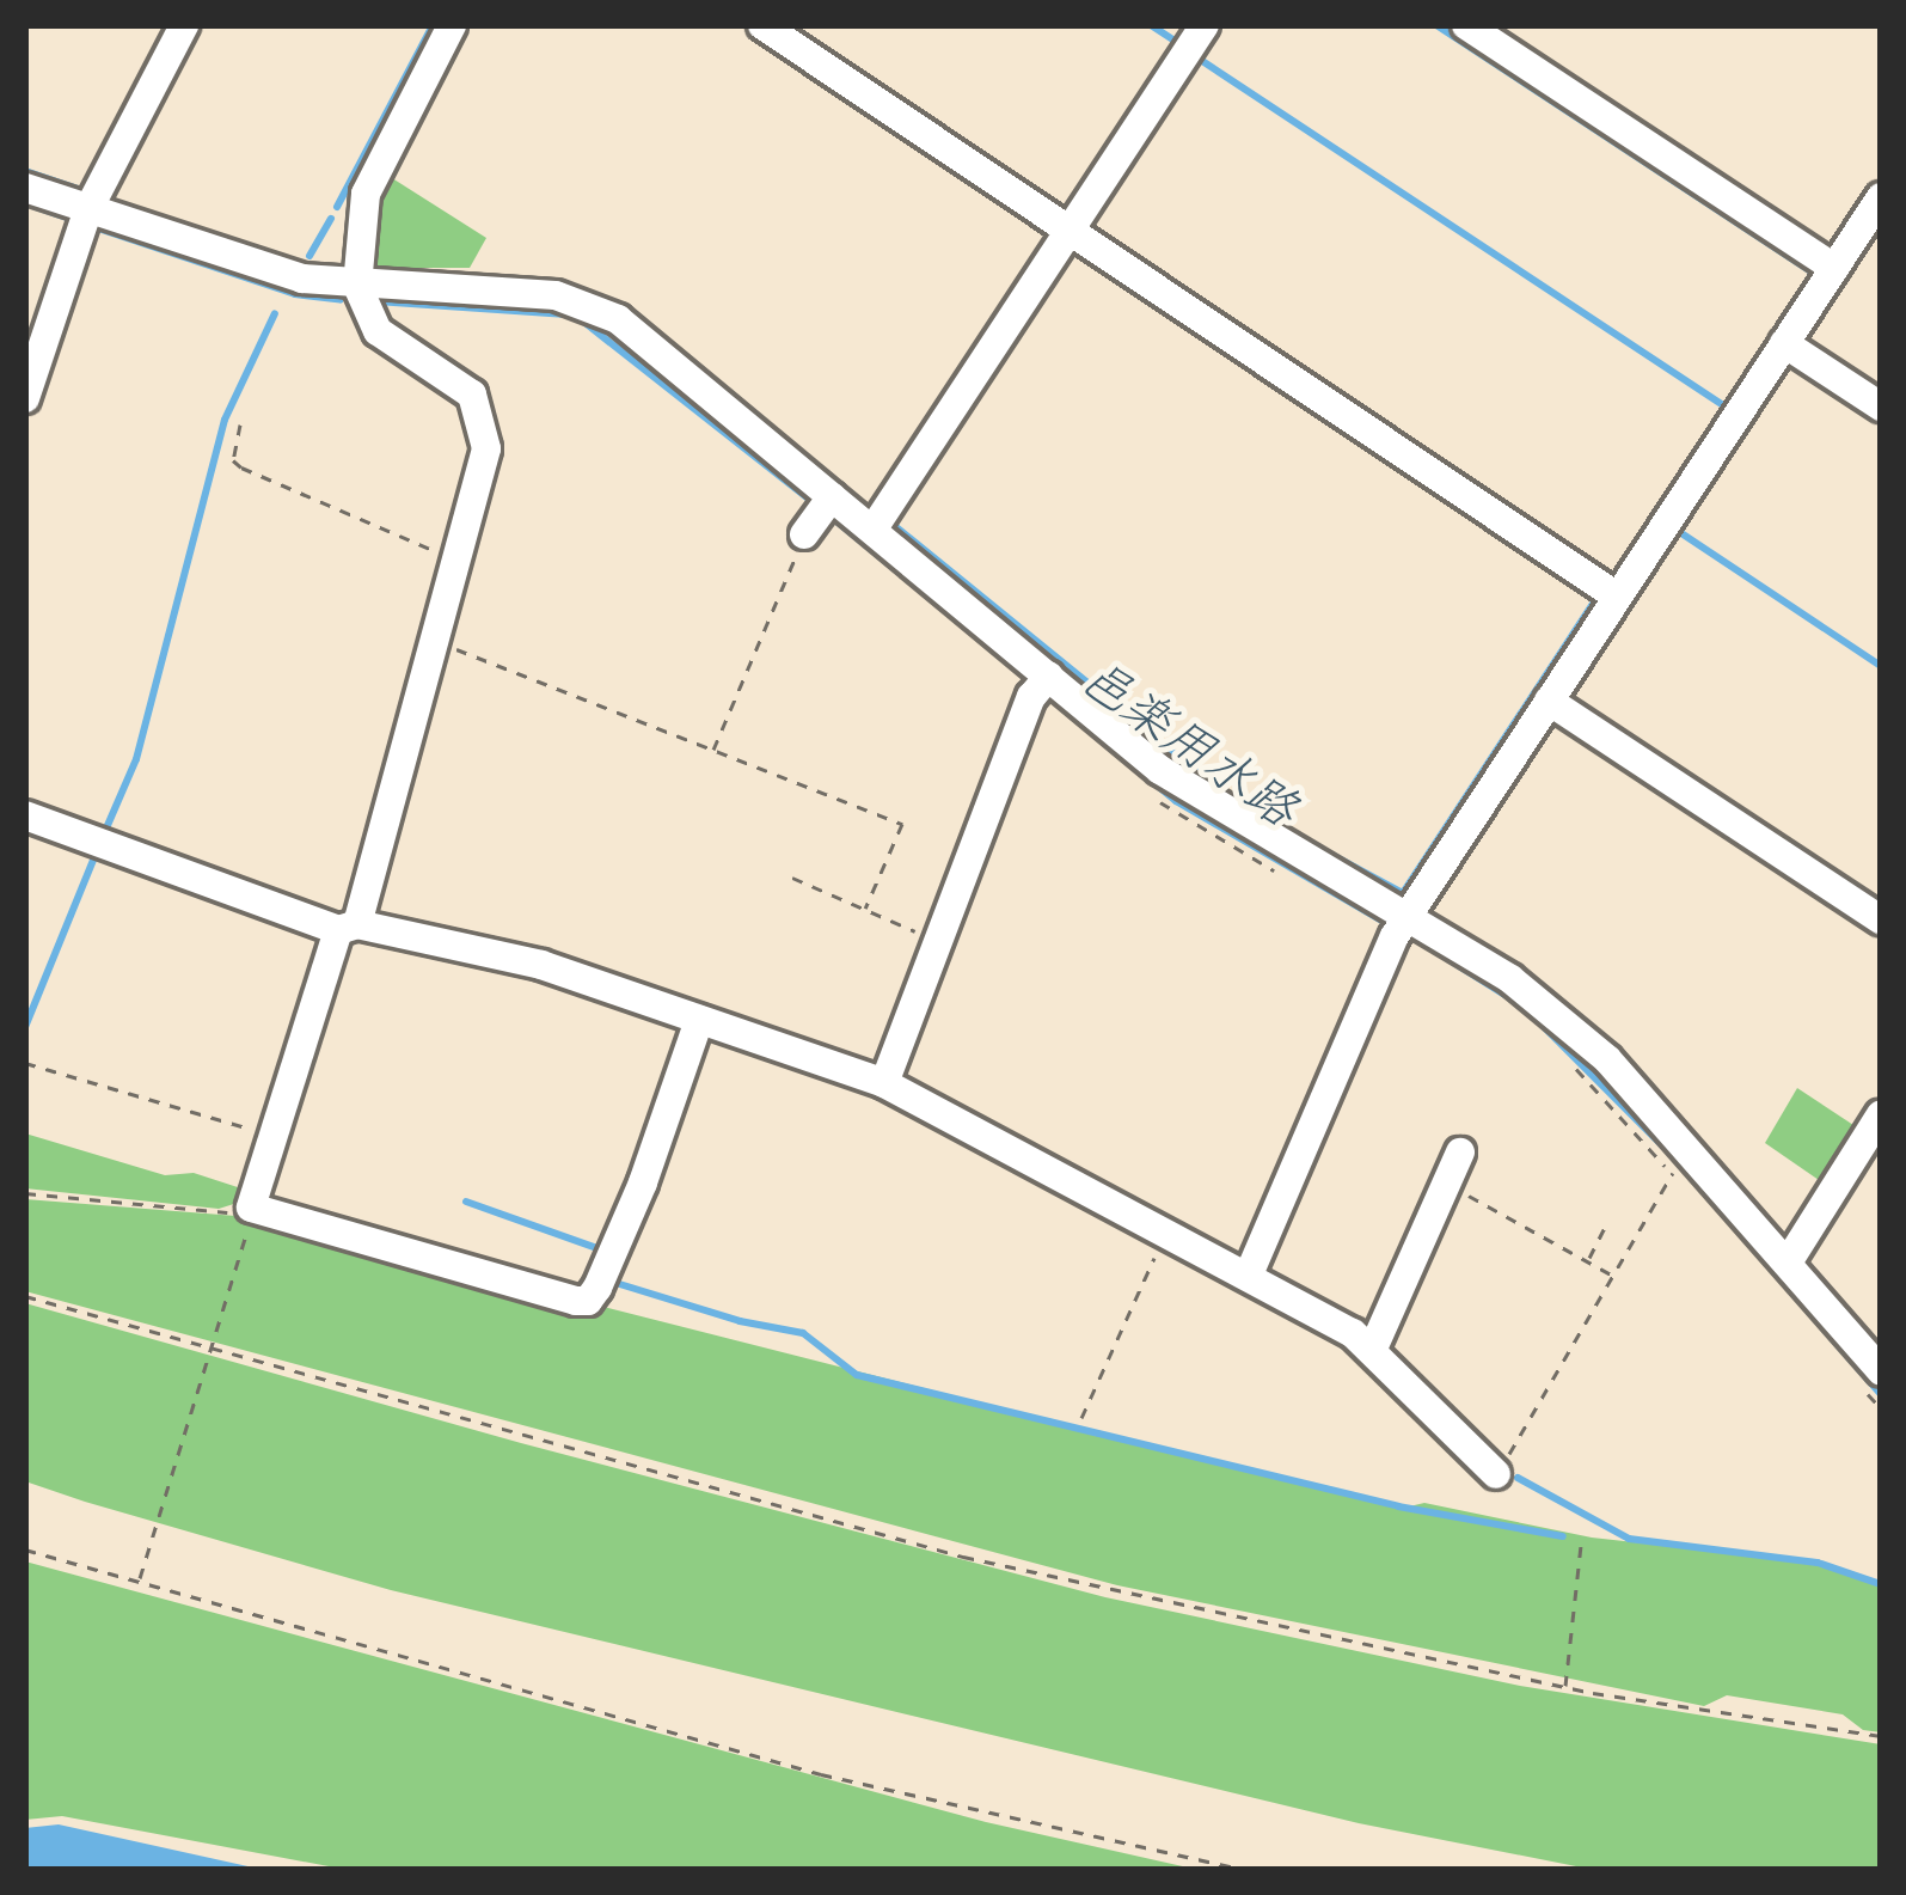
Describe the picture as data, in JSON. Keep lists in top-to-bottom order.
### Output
{
  "water": ["邑楽用水路"]
}
